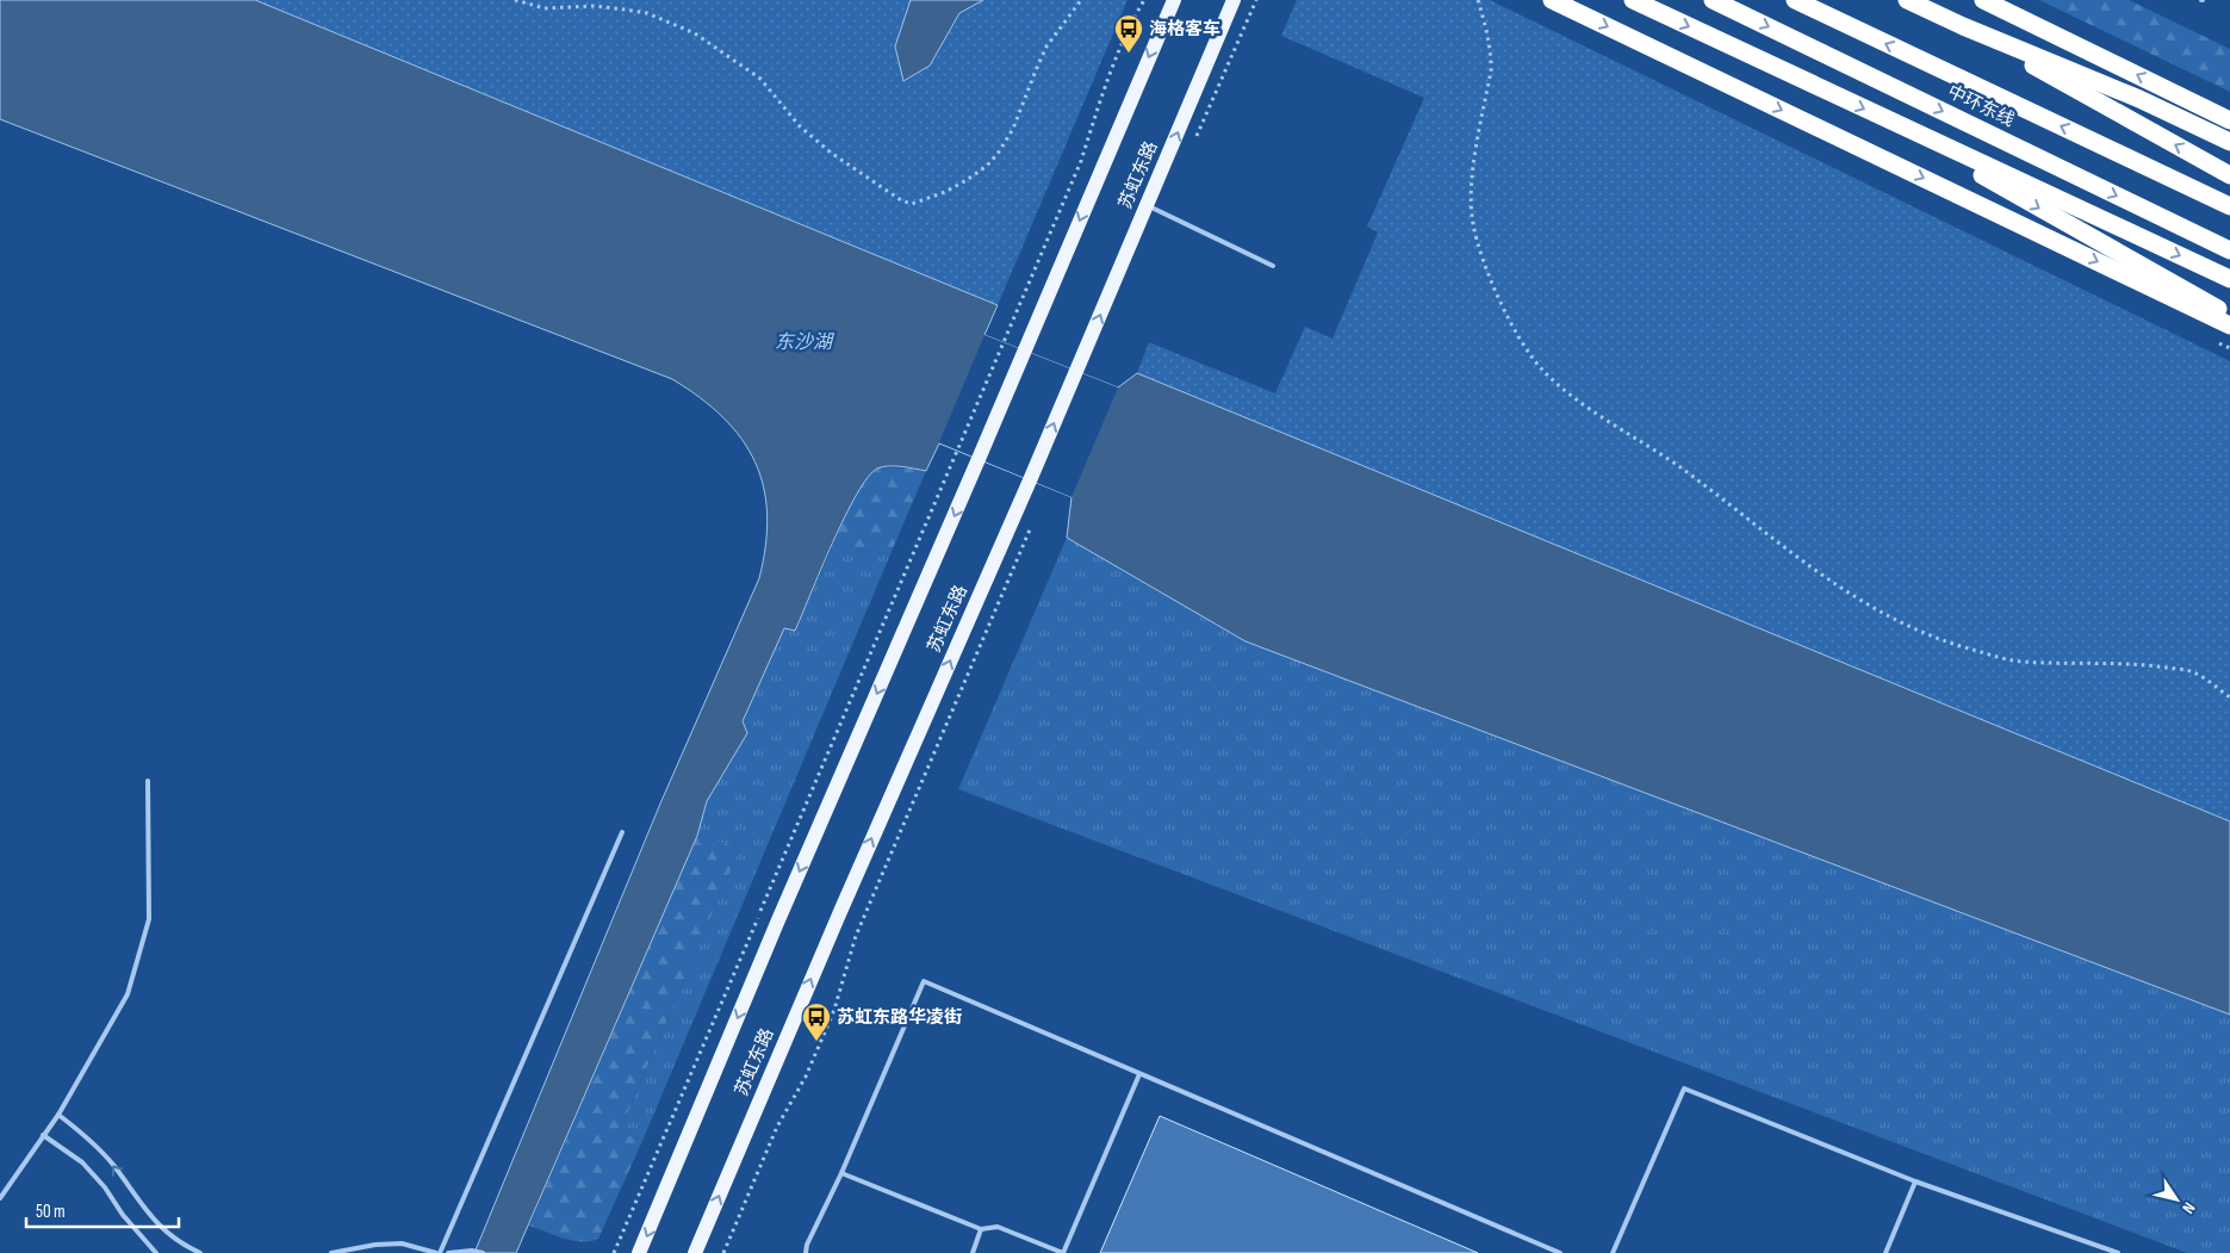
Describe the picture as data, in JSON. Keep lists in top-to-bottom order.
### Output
{
  "streets": {
    "highway": ["中环东线"],
    "main road": ["苏虹东路"]
  },
  "water": ["东沙湖"],
  "places": {
    "bus stop": ["海格客车", "苏虹东路华凌街"]
  },
  "scale_bar": "50 m",
  "north": "bottom right"
}
